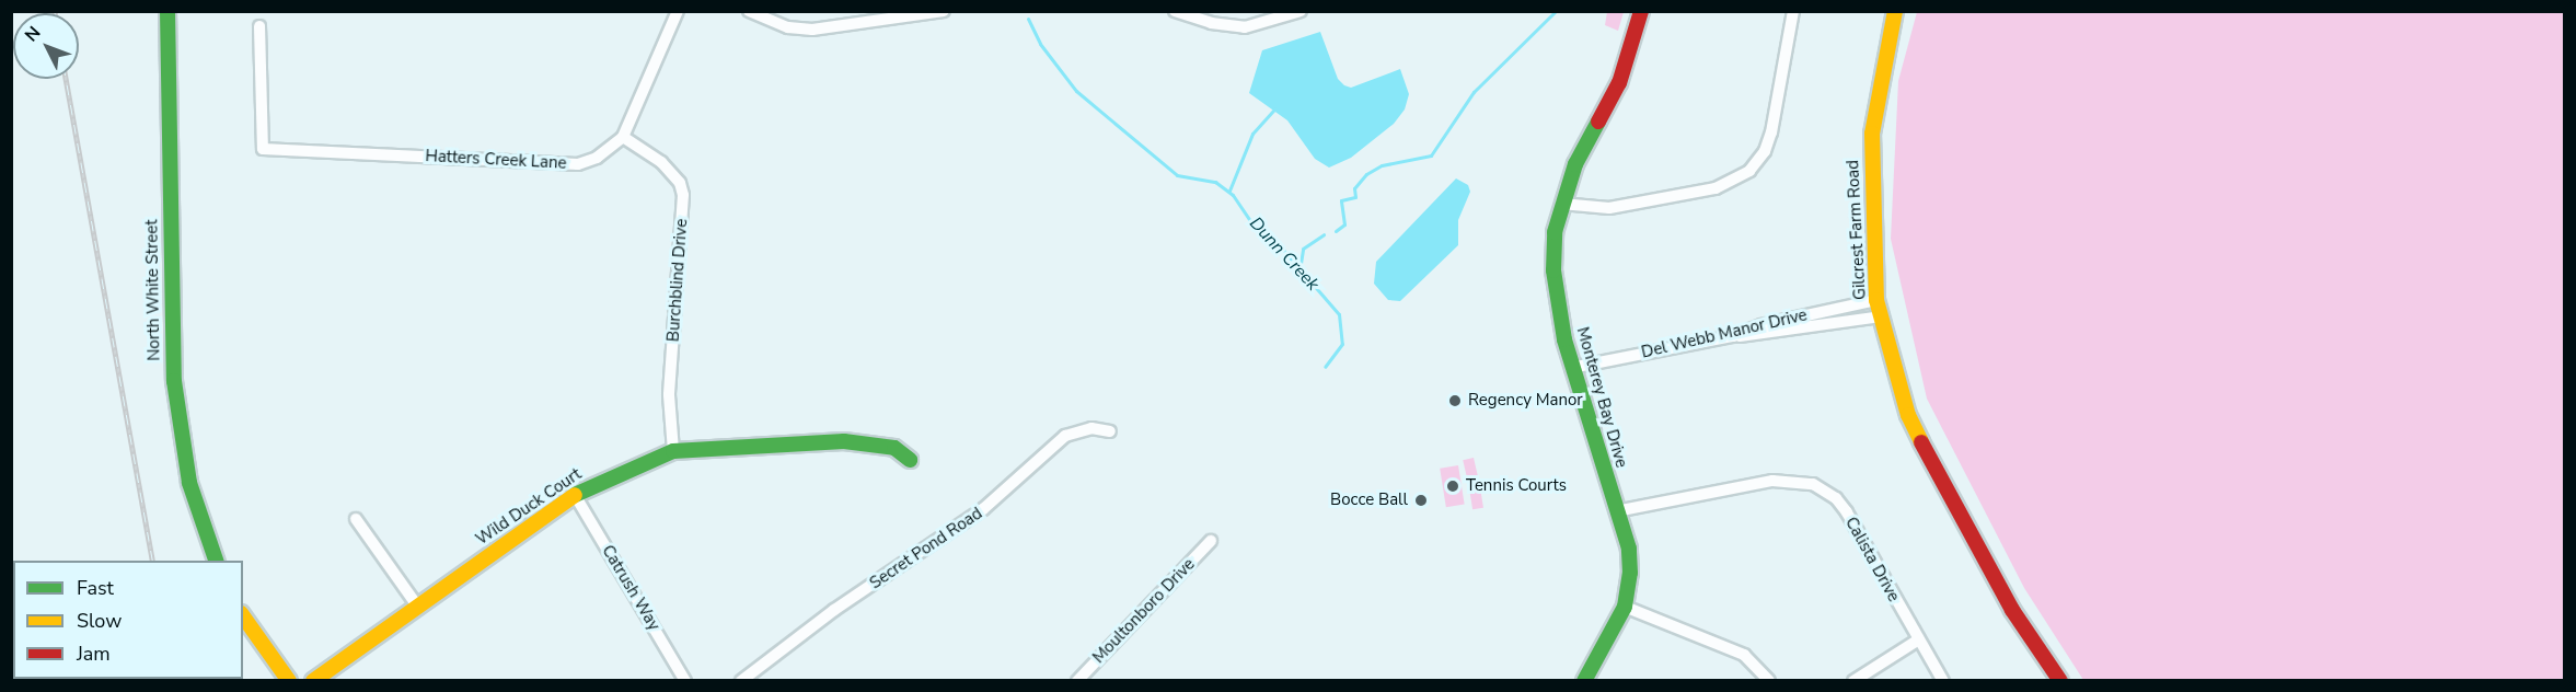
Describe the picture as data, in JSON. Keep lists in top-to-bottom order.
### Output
{
  "streets": {
    "street": [
      "Hatters Creek Lane",
      "Gilcrest Farm Road",
      "Burchblind Drive",
      "North White Street",
      "Del Webb Manor Drive",
      "Monterey Bay Drive",
      "Wild Duck Court",
      "Secret Pond Road",
      "Calista Drive",
      "Catrush Way",
      "Moultonboro Drive"
    ]
  },
  "crossings": [
    ["Hatters Creek Lane", "Burchblind Drive"],
    ["Gilcrest Farm Road", "Del Webb Manor Drive"],
    ["Burchblind Drive", "Wild Duck Court"],
    ["Del Webb Manor Drive", "Monterey Bay Drive"],
    ["Monterey Bay Drive", "Calista Drive"],
    ["Wild Duck Court", "Catrush Way"]
  ],
  "water": ["Dunn Creek"],
  "places": ["Regency Manor", "Tennis Courts", "Bocce Ball"],
  "legend": ["Fast", "Slow", "Jam"],
  "north": "top left"
}
